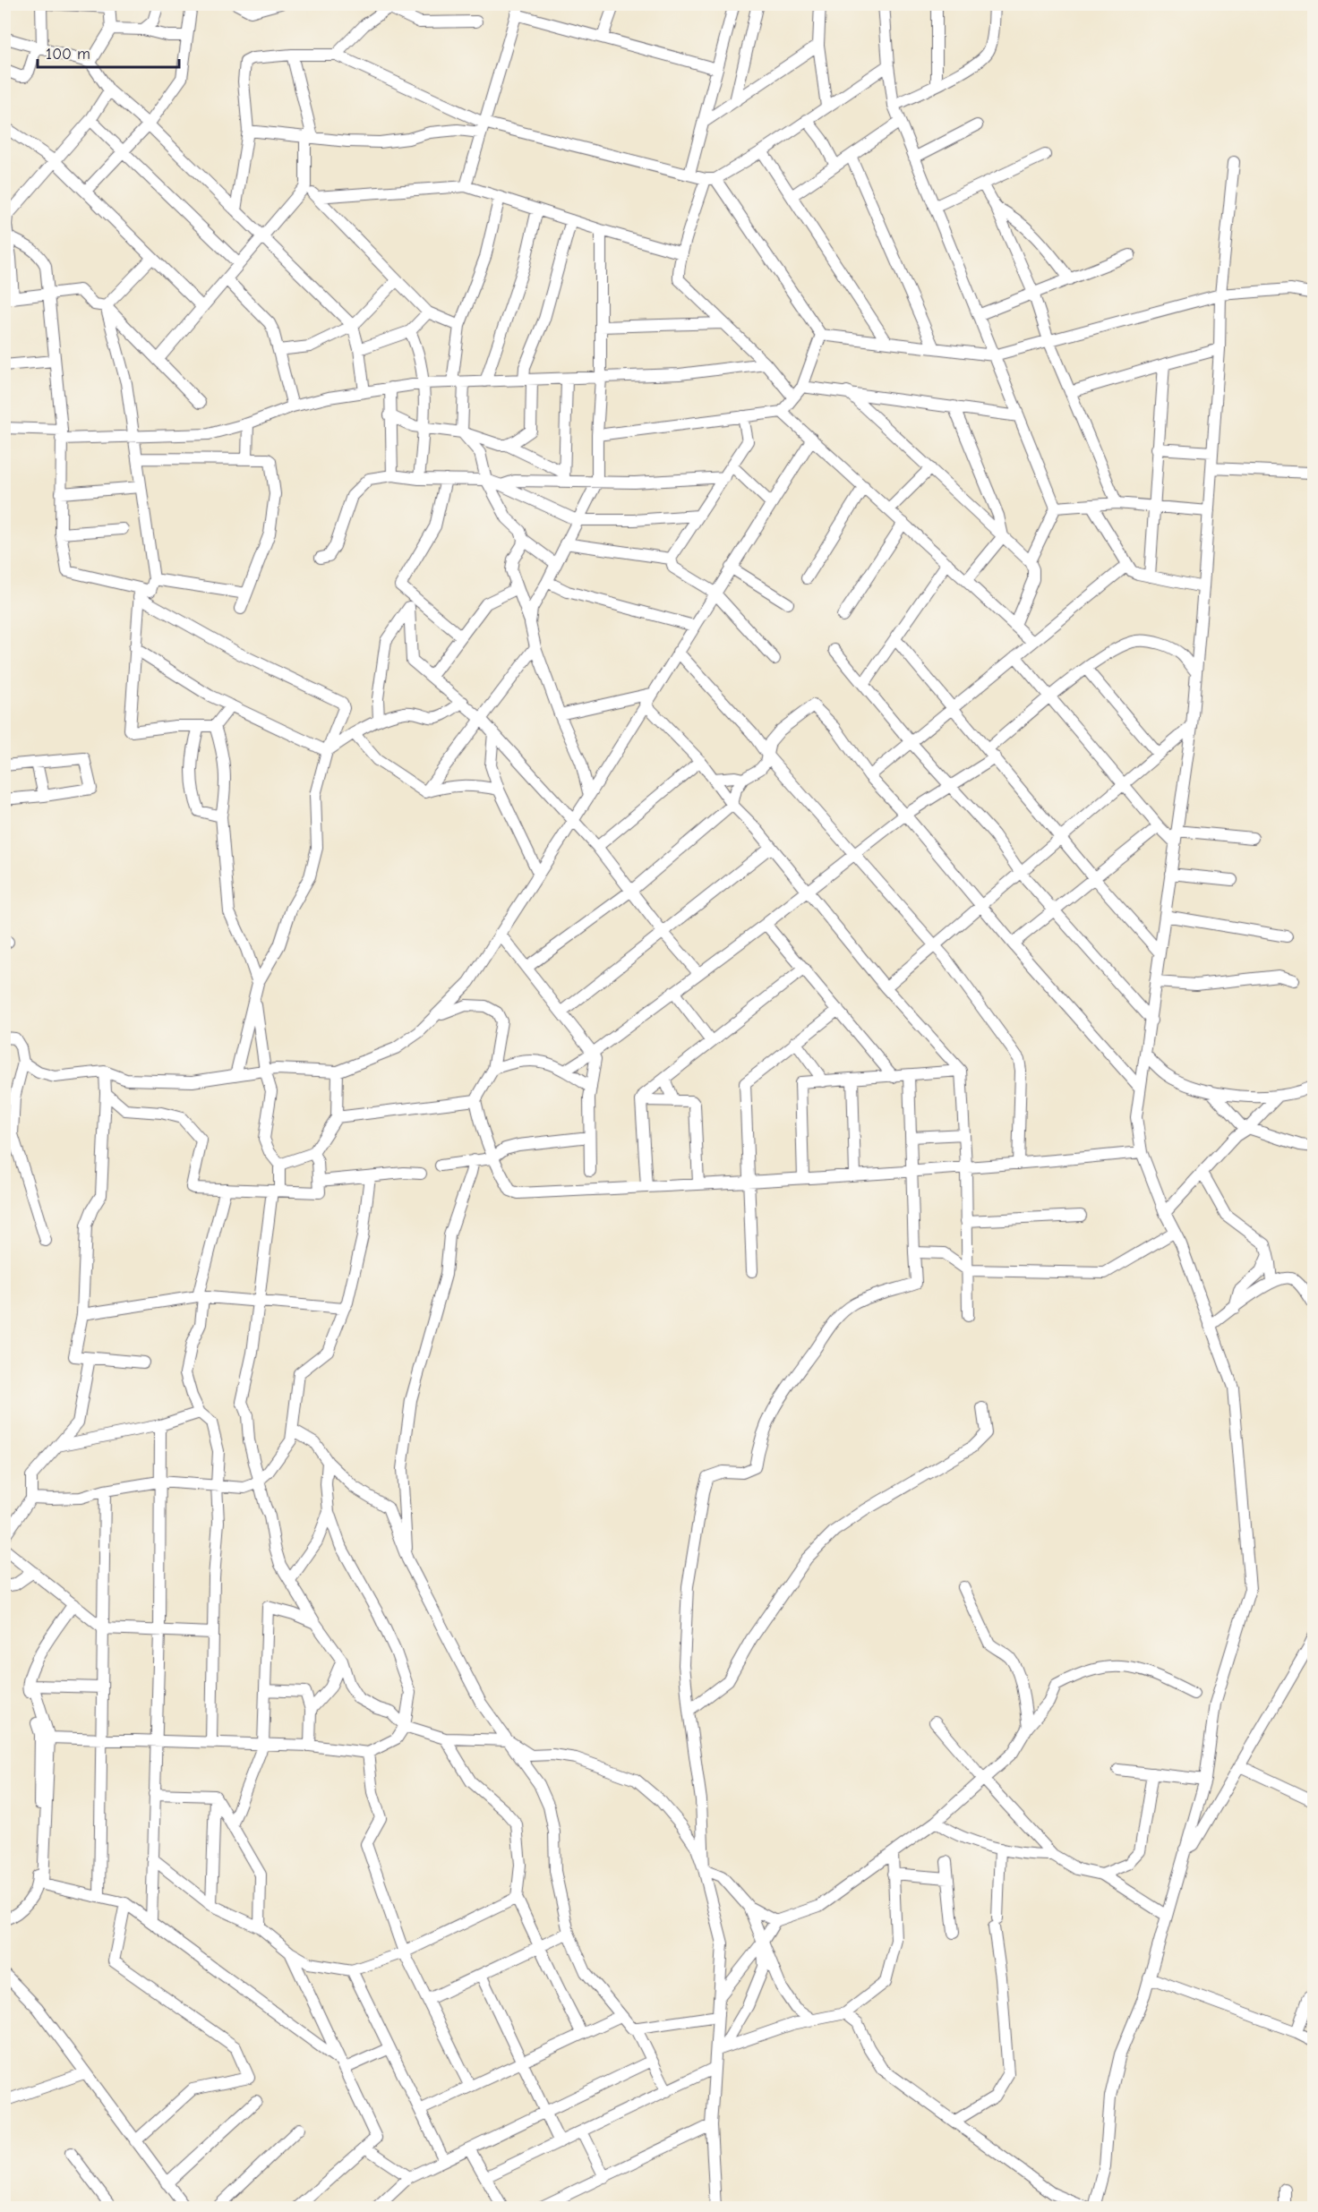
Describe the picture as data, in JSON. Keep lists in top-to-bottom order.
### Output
{
  "scale_bar": "100 m"
}
